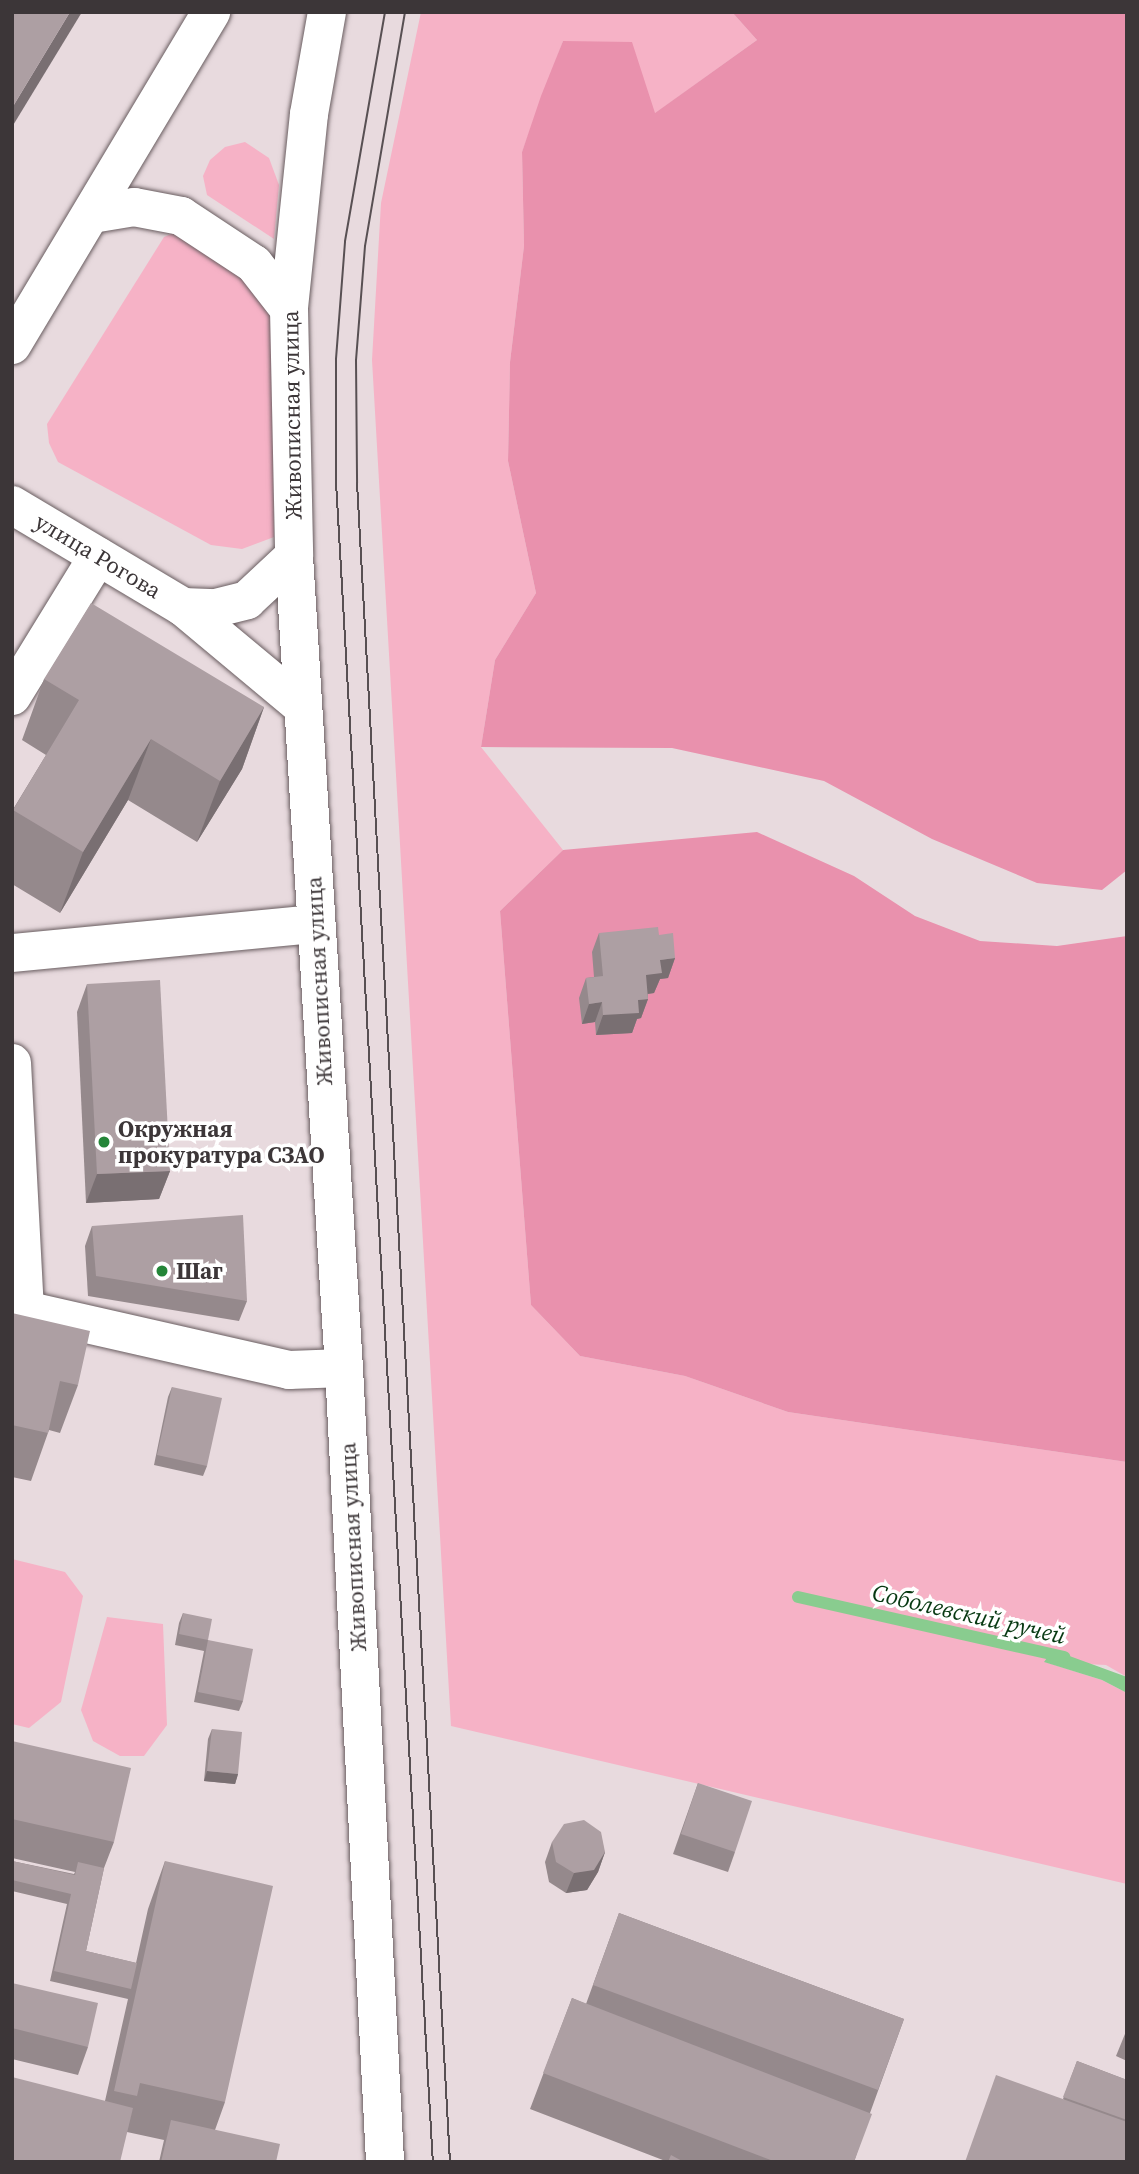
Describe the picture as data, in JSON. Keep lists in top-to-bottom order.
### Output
{
  "streets": {
    "street": ["Живописная улица", "улица Рогова"]
  },
  "crossings": [
    ["Живописная улица", "улица Рогова"]
  ],
  "water": ["Соболевский ручей"],
  "places": ["Окружная прокуратура СЗАО", "Шаг"]
}
